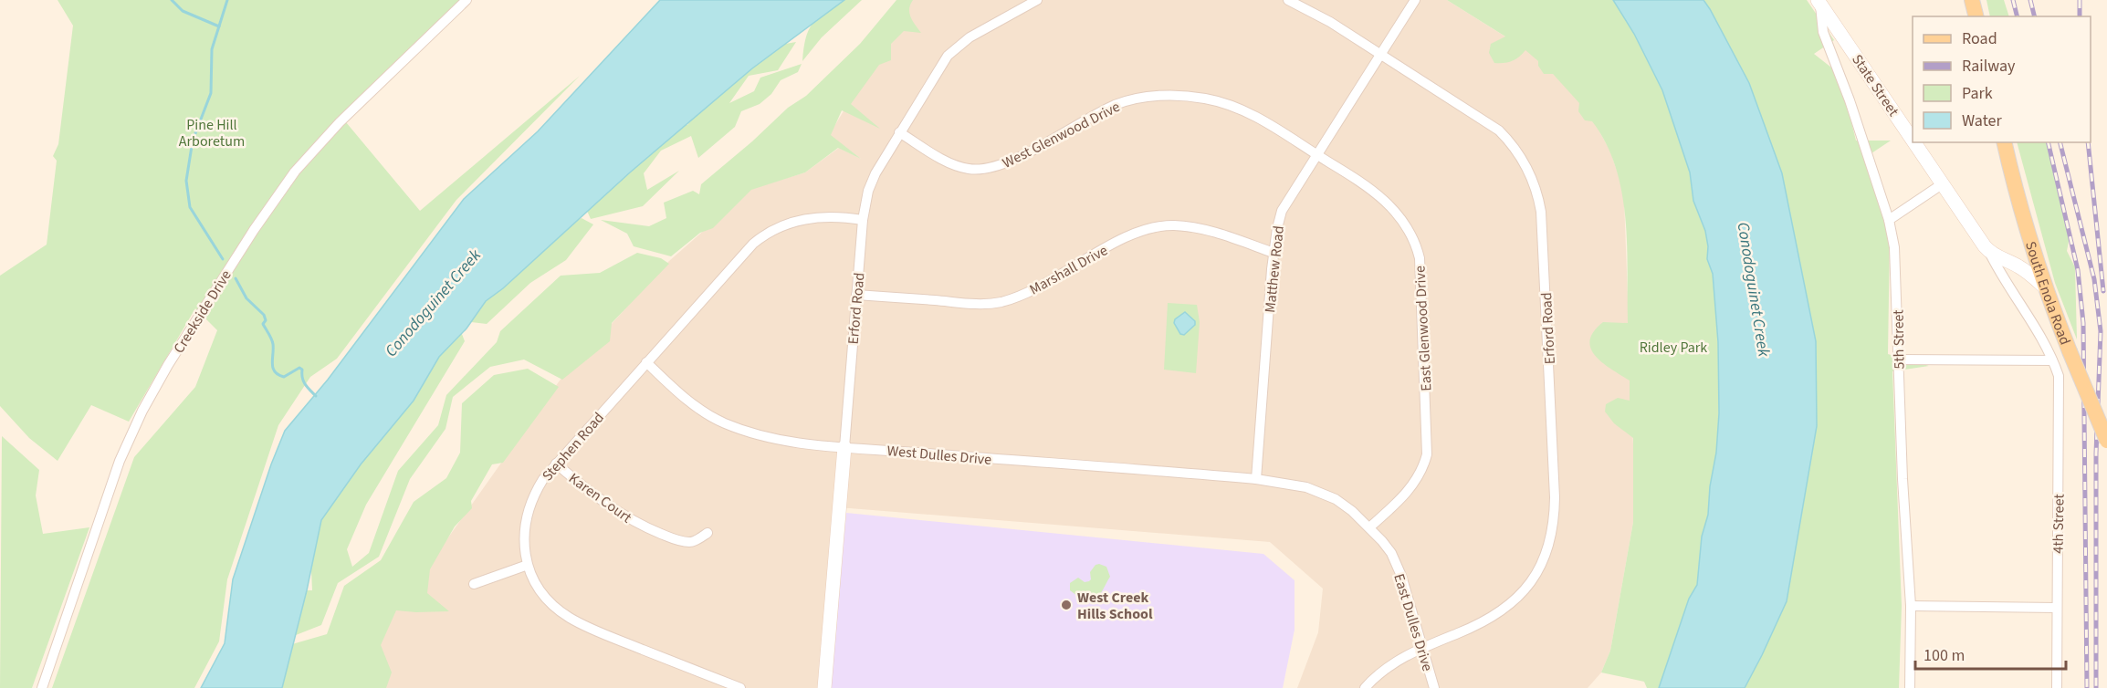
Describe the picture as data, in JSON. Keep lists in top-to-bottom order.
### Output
{
  "streets": {
    "main road": ["State Street", "South Enola Road", "Erford Road"],
    "street": [
      "West Glenwood Drive",
      "Marshall Drive",
      "Matthew Road",
      "Creekside Drive",
      "East Glenwood Drive",
      "5th Street",
      "Stephen Road",
      "West Dulles Drive",
      "Karen Court",
      "4th Street",
      "East Dulles Drive"
    ]
  },
  "crossings": [
    ["State Street", "South Enola Road"],
    ["State Street", "5th Street"],
    ["State Street", "4th Street"],
    ["West Glenwood Drive", "Matthew Road"],
    ["West Glenwood Drive", "Erford Road"],
    ["West Glenwood Drive", "East Glenwood Drive"],
    ["Marshall Drive", "Matthew Road"],
    ["Marshall Drive", "Erford Road"],
    ["Matthew Road", "Erford Road"],
    ["Matthew Road", "East Glenwood Drive"],
    ["Matthew Road", "West Dulles Drive"],
    ["Matthew Road", "East Dulles Drive"],
    ["Erford Road", "Stephen Road"],
    ["Erford Road", "West Dulles Drive"],
    ["Erford Road", "East Dulles Drive"],
    ["East Glenwood Drive", "East Dulles Drive"],
    ["Stephen Road", "West Dulles Drive"],
    ["Stephen Road", "Karen Court"],
    ["West Dulles Drive", "East Dulles Drive"]
  ],
  "water": ["Conodoguinet Creek"],
  "parks": ["Pine Hill Arboretum", "Ridley Park"],
  "places": ["West Creek Hills School"],
  "legend": [
    "Road",
    "Railway",
    "Park",
    "Water"
  ],
  "scale_bar": "100 m"
}
